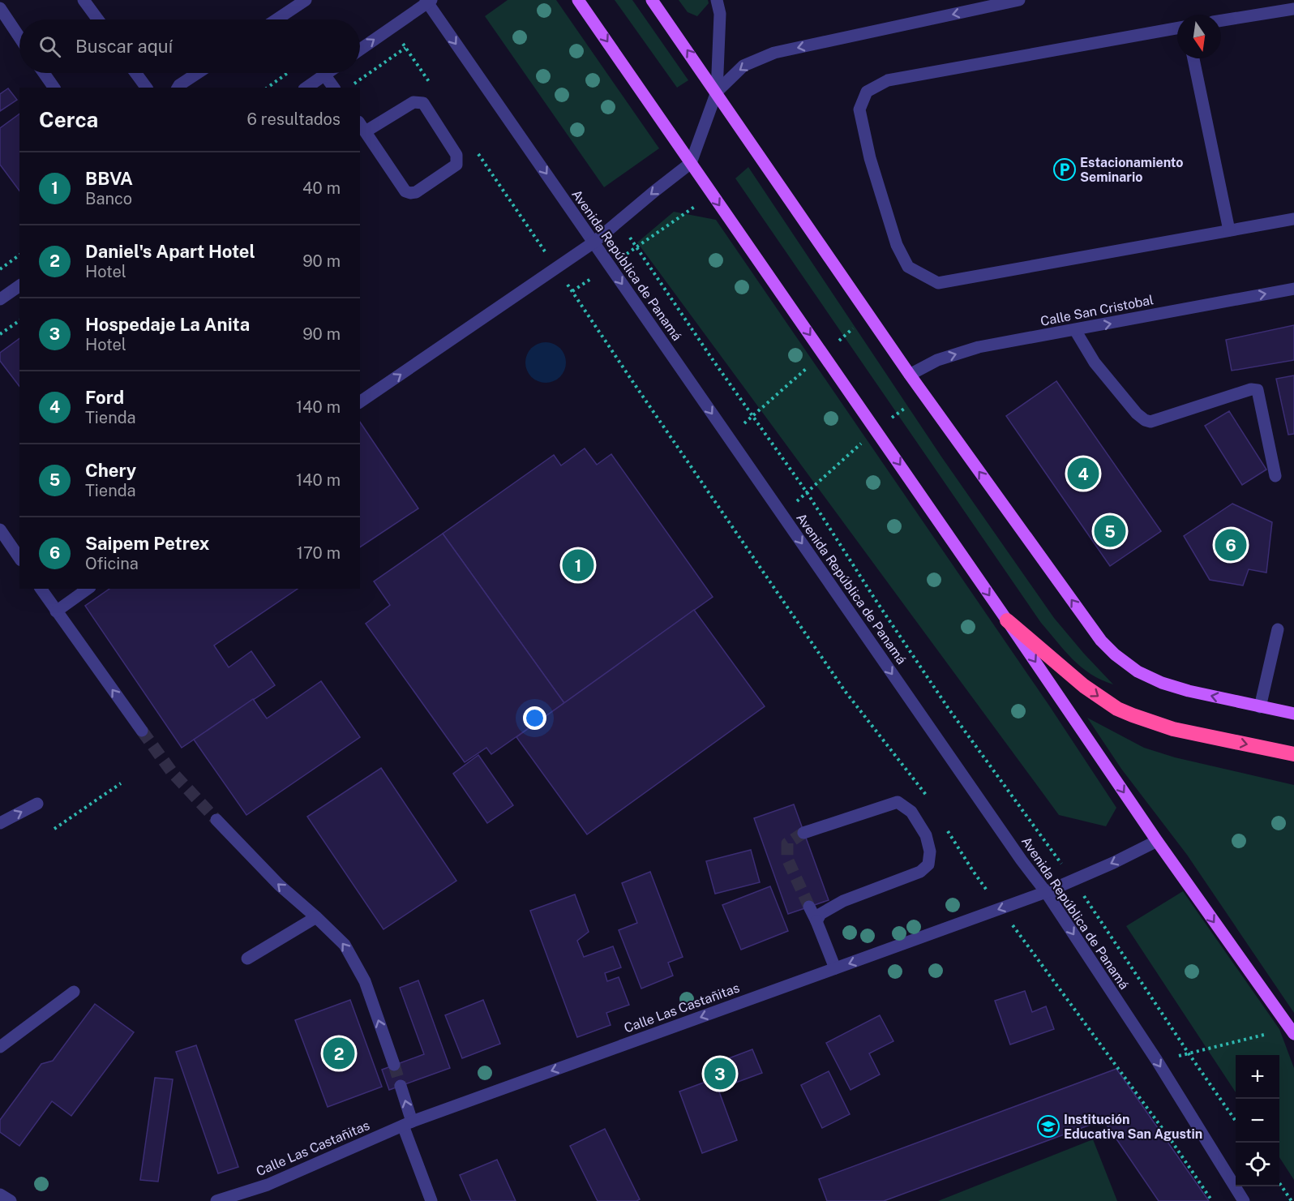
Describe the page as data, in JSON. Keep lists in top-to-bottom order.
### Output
{
  "streets": {
    "street": ["Avenida República de Panamá", "Calle San Cristobal", "Calle Las Castañitas"]
  },
  "crossings": [
    ["Avenida República de Panamá", "Calle Las Castañitas"]
  ],
  "one_way": ["Avenida República de Panamá", "Calle San Cristobal", "Calle Las Castañitas"],
  "places": {
    "parking": ["Estacionamiento Seminario"],
    "school or university": ["Institución Educativa San Agustin"]
  },
  "north": "bottom",
  "page": {
    "search": "Buscar aquí",
    "heading": ["Cerca", "6 resultados"],
    "list": [
      {
        "mark": "1",
        "name": "BBVA",
        "note": "Banco",
        "value": "40 m"
      },
      {
        "mark": "2",
        "name": "Daniel's Apart Hotel",
        "note": "Hotel",
        "value": "90 m"
      },
      {
        "mark": "3",
        "name": "Hospedaje La Anita",
        "note": "Hotel",
        "value": "90 m"
      },
      {
        "mark": "4",
        "name": "Ford",
        "note": "Tienda",
        "value": "140 m"
      },
      {
        "mark": "5",
        "name": "Chery",
        "note": "Tienda",
        "value": "140 m"
      },
      {
        "mark": "6",
        "name": "Saipem Petrex",
        "note": "Oficina",
        "value": "170 m"
      }
    ],
    "pins": [
      "4",
      "5",
      "6",
      "1",
      "2",
      "3"
    ],
    "map_buttons": ["+", "−"]
  }
}
